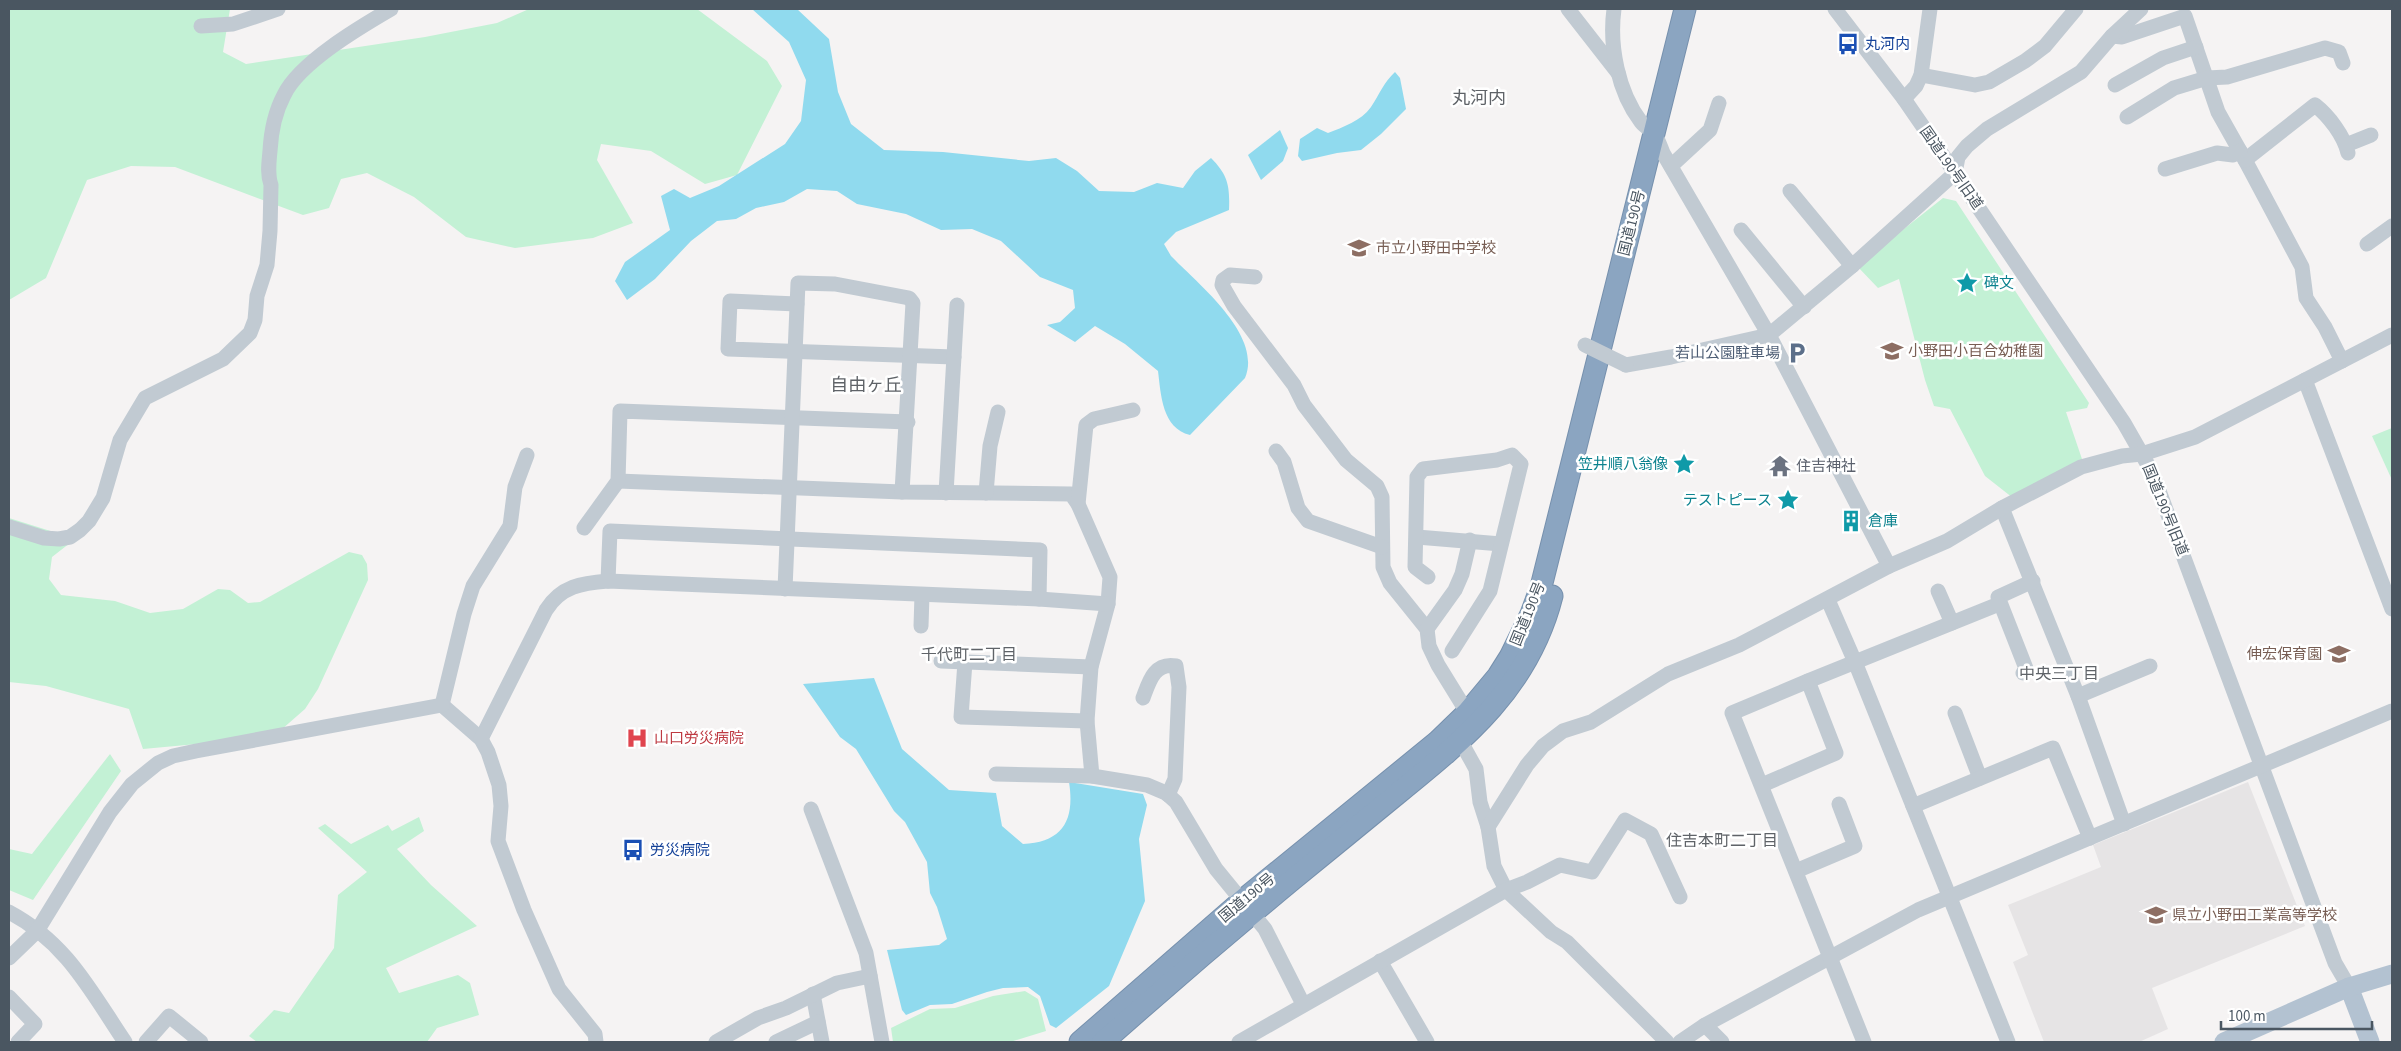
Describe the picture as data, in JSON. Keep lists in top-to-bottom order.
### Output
{
  "streets": {
    "highway": ["国道190号"],
    "street": ["国道190号旧道"]
  },
  "districts": [
    "丸河内",
    "自由ヶ丘",
    "千代町二丁目",
    "中央三丁目",
    "住吉本町二丁目"
  ],
  "places": {
    "bus stop": ["丸河内", "労災病院"],
    "school or university": [
      "市立小野田中学校",
      "小野田小百合幼稚園",
      "伸宏保育園",
      "県立小野田工業高等学校"
    ],
    "place": ["碑文", "笠井順八翁像", "テストピース"],
    "parking": ["若山公園駐車場"],
    "temple": ["住吉神社"],
    "building": ["倉庫"],
    "hospital": ["山口労災病院"]
  },
  "scale_bar": "100 m"
}
